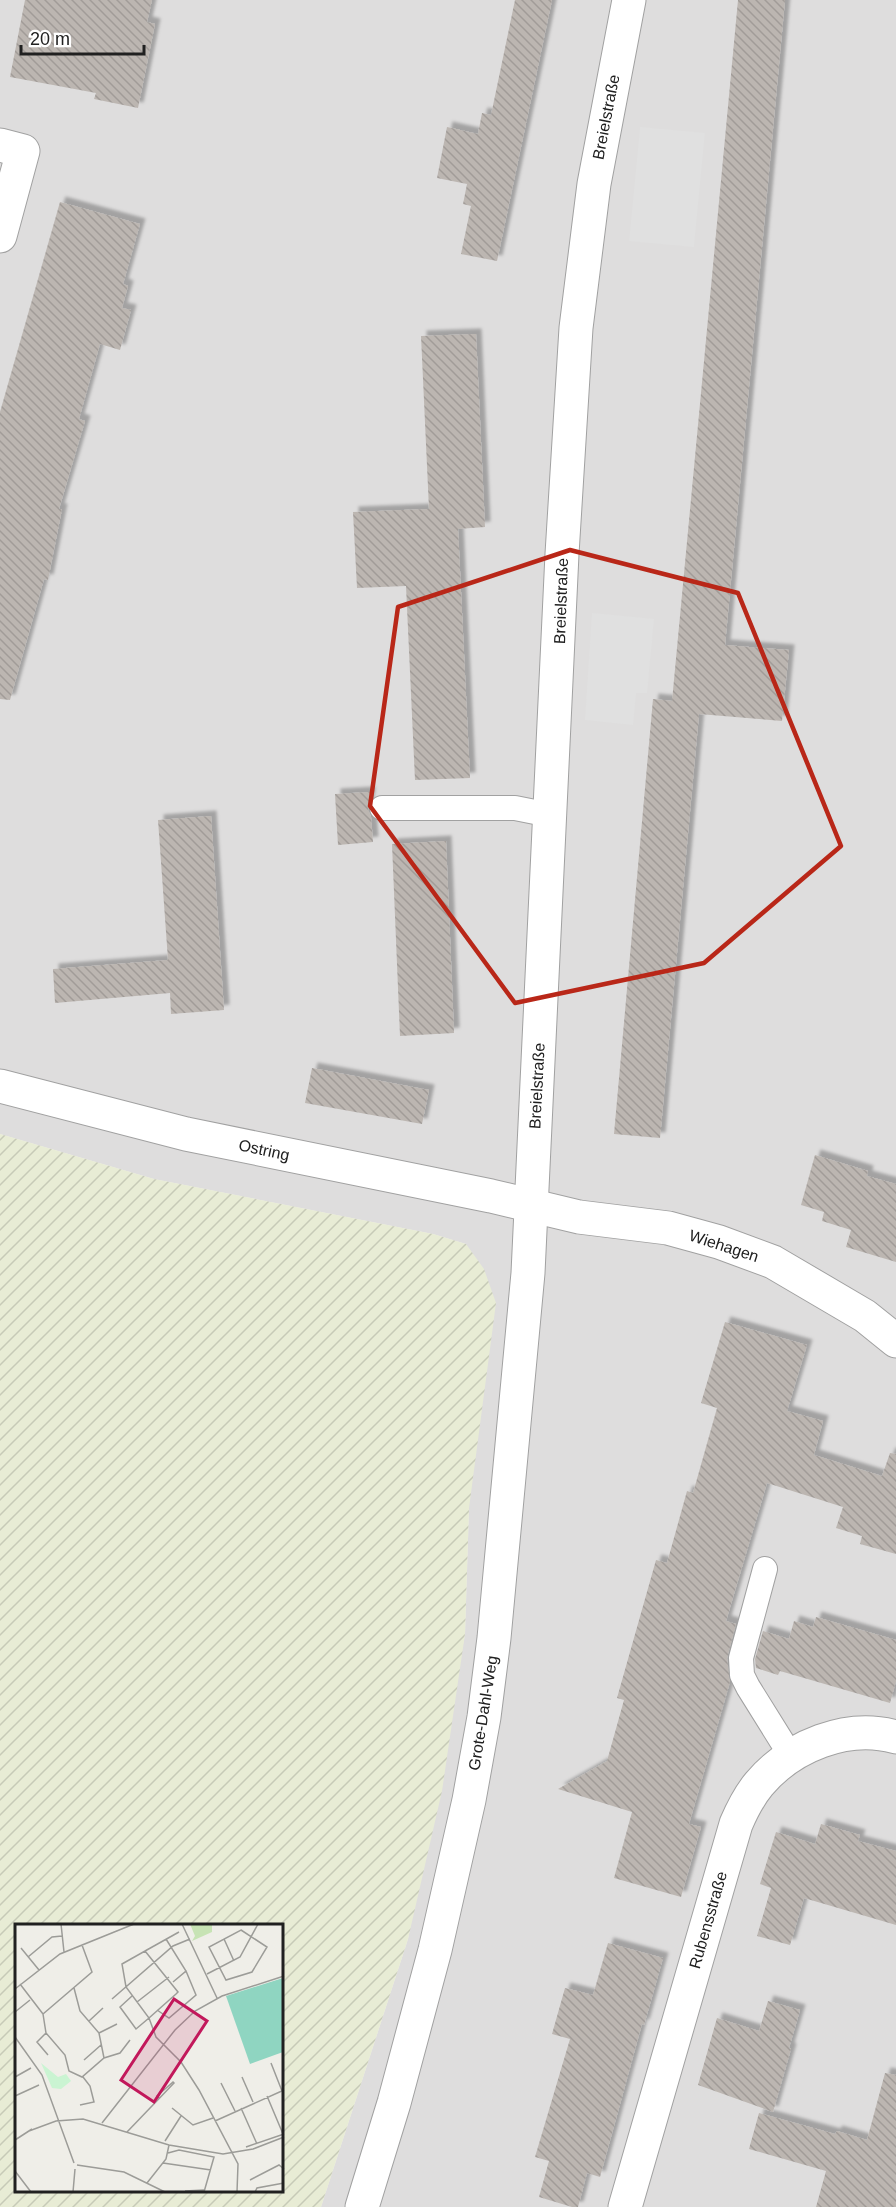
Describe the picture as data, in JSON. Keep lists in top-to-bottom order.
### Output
{
  "streets": {
    "street": [
      "Breielstraße",
      "Ostring",
      "Wiehagen",
      "Grote-Dahl-Weg",
      "Rubensstraße"
    ]
  },
  "crossings": [
    ["Breielstraße", "Ostring"],
    ["Breielstraße", "Wiehagen"],
    ["Breielstraße", "Grote-Dahl-Weg"],
    ["Ostring", "Wiehagen"],
    ["Ostring", "Grote-Dahl-Weg"],
    ["Wiehagen", "Grote-Dahl-Weg"]
  ],
  "scale_bar": "20 m"
}
